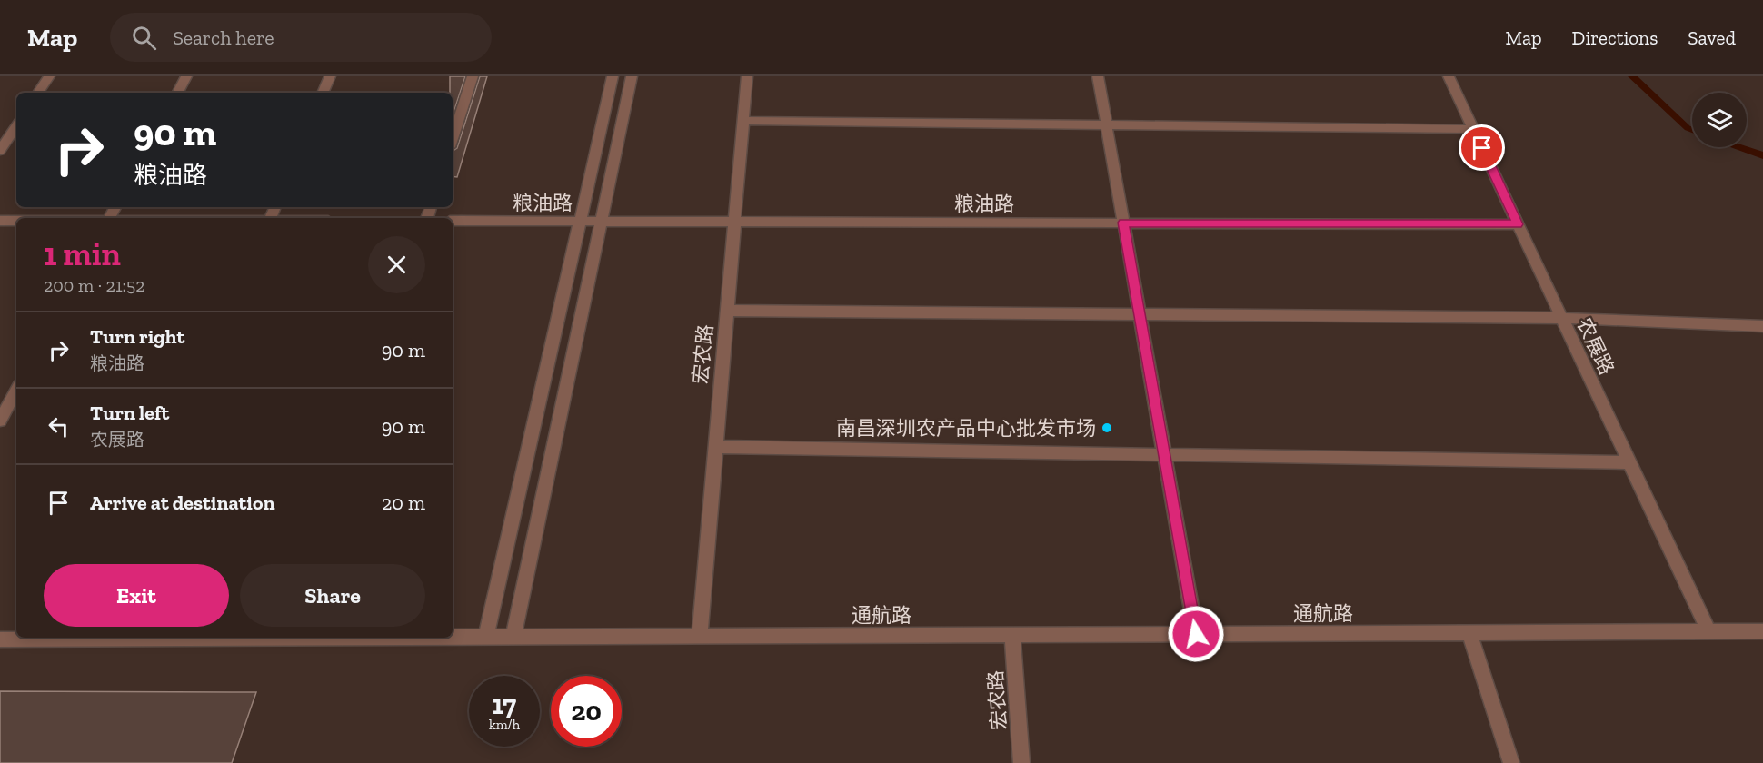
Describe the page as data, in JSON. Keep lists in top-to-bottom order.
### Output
{
  "streets": {
    "street": [
      "粮油路",
      "农展路",
      "宏农路",
      "通航路"
    ]
  },
  "crossings": [
    ["粮油路", "农展路"],
    ["粮油路", "宏农路"],
    ["农展路", "通航路"],
    ["宏农路", "通航路"]
  ],
  "places": ["南昌深圳农产品中心批发市场"],
  "page": {
    "header": "Map",
    "search": "Search here",
    "nav": ["Map", "Directions", "Saved"],
    "turn": ["90 m", "粮油路"],
    "heading": ["1 min", "200 m · 21:52"],
    "list": [
      {
        "name": "Turn right",
        "note": "粮油路",
        "value": "90 m"
      },
      {
        "name": "Turn left",
        "note": "农展路",
        "value": "90 m"
      },
      {
        "name": "Arrive at destination",
        "value": "20 m"
      }
    ],
    "buttons": ["Exit", "Share"],
    "speed": "17 km/h",
    "limit": "20"
  }
}
